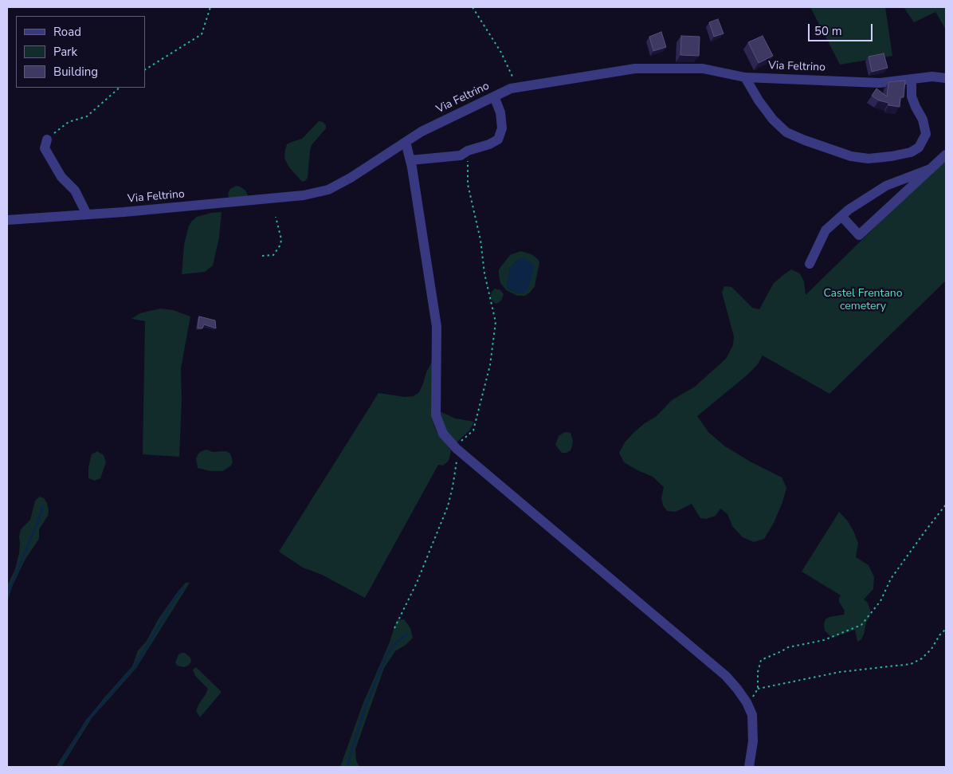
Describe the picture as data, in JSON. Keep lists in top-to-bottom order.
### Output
{
  "streets": {
    "street": ["Via Feltrino"]
  },
  "parks": ["Castel Frentano cemetery"],
  "legend": ["Road", "Park", "Building"],
  "scale_bar": "50 m"
}
